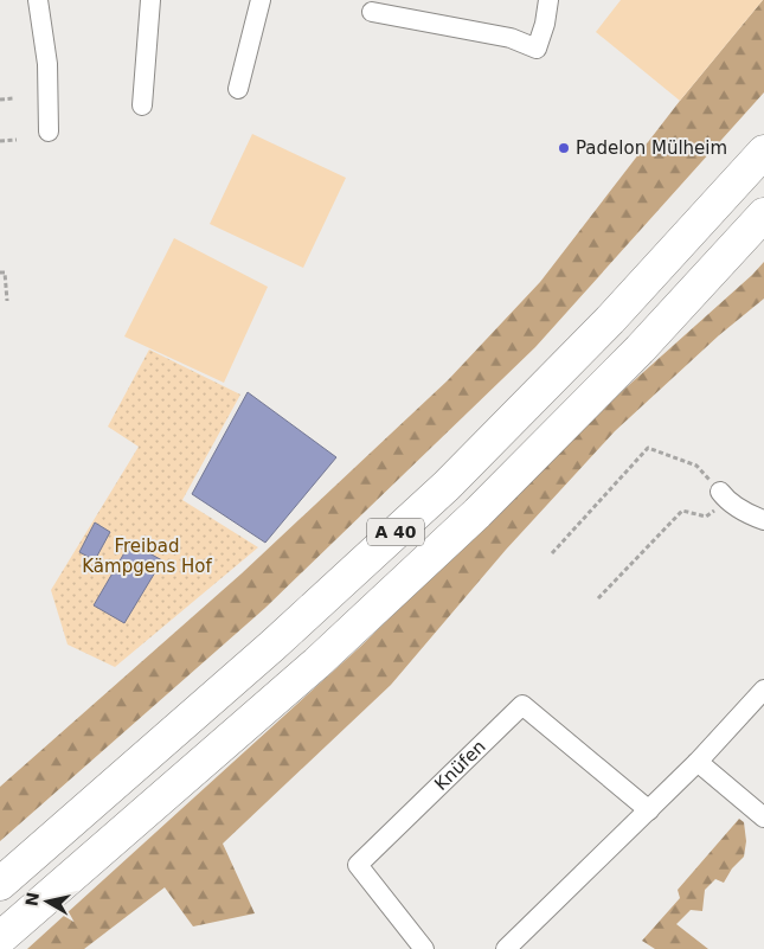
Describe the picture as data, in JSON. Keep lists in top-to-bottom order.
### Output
{
  "streets": {
    "highway": ["A 40"],
    "street": ["Knüfen"]
  },
  "parks": ["Freibad Kämpgens Hof"],
  "places": ["Padelon Mülheim"],
  "north": "left"
}
